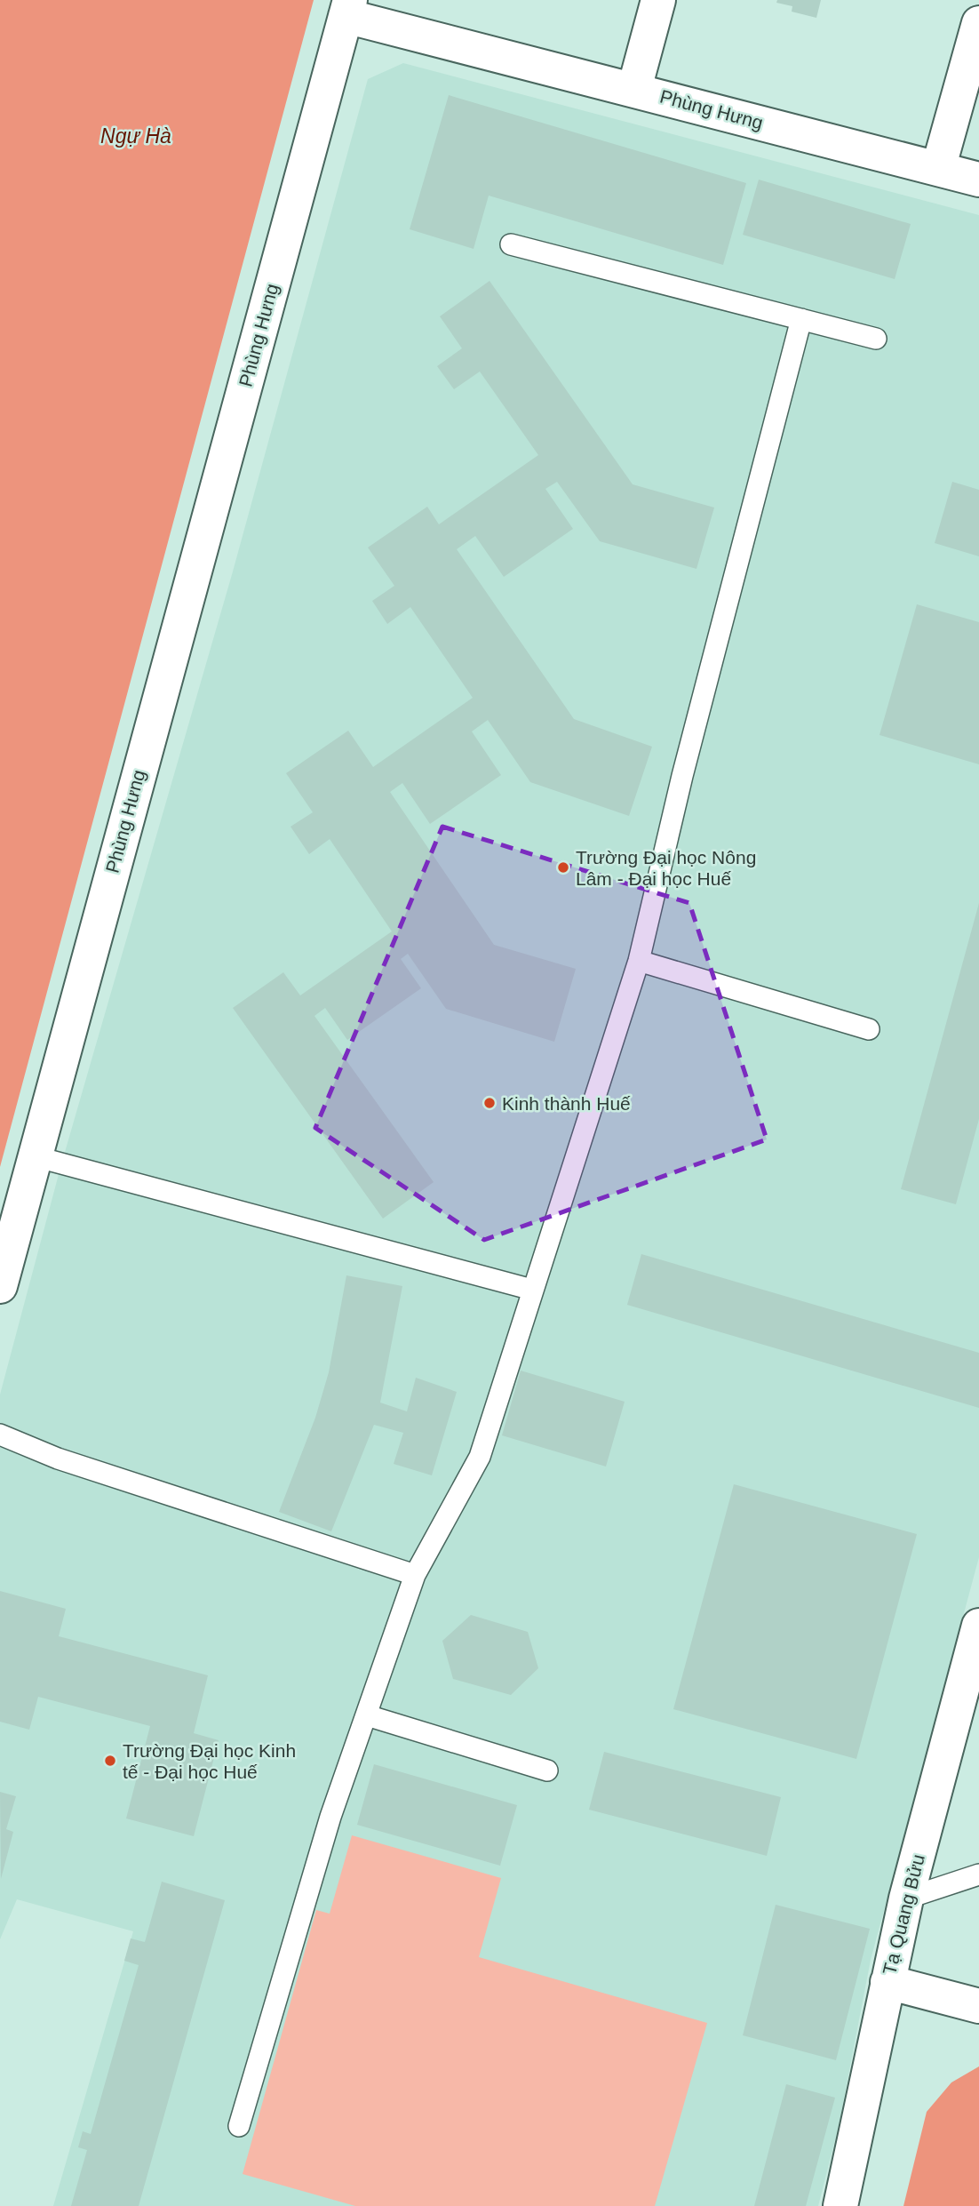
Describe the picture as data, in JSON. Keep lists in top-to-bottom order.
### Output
{
  "streets": {
    "street": ["Phùng Hưng", "Tạ Quang Bửu"]
  },
  "water": ["Ngự Hà"],
  "places": ["Trường Đại học Nông Lâm - Đại học Huế", "Kinh thành Huế", "Trường Đại học Kinh tế - Đại học Huế"]
}
